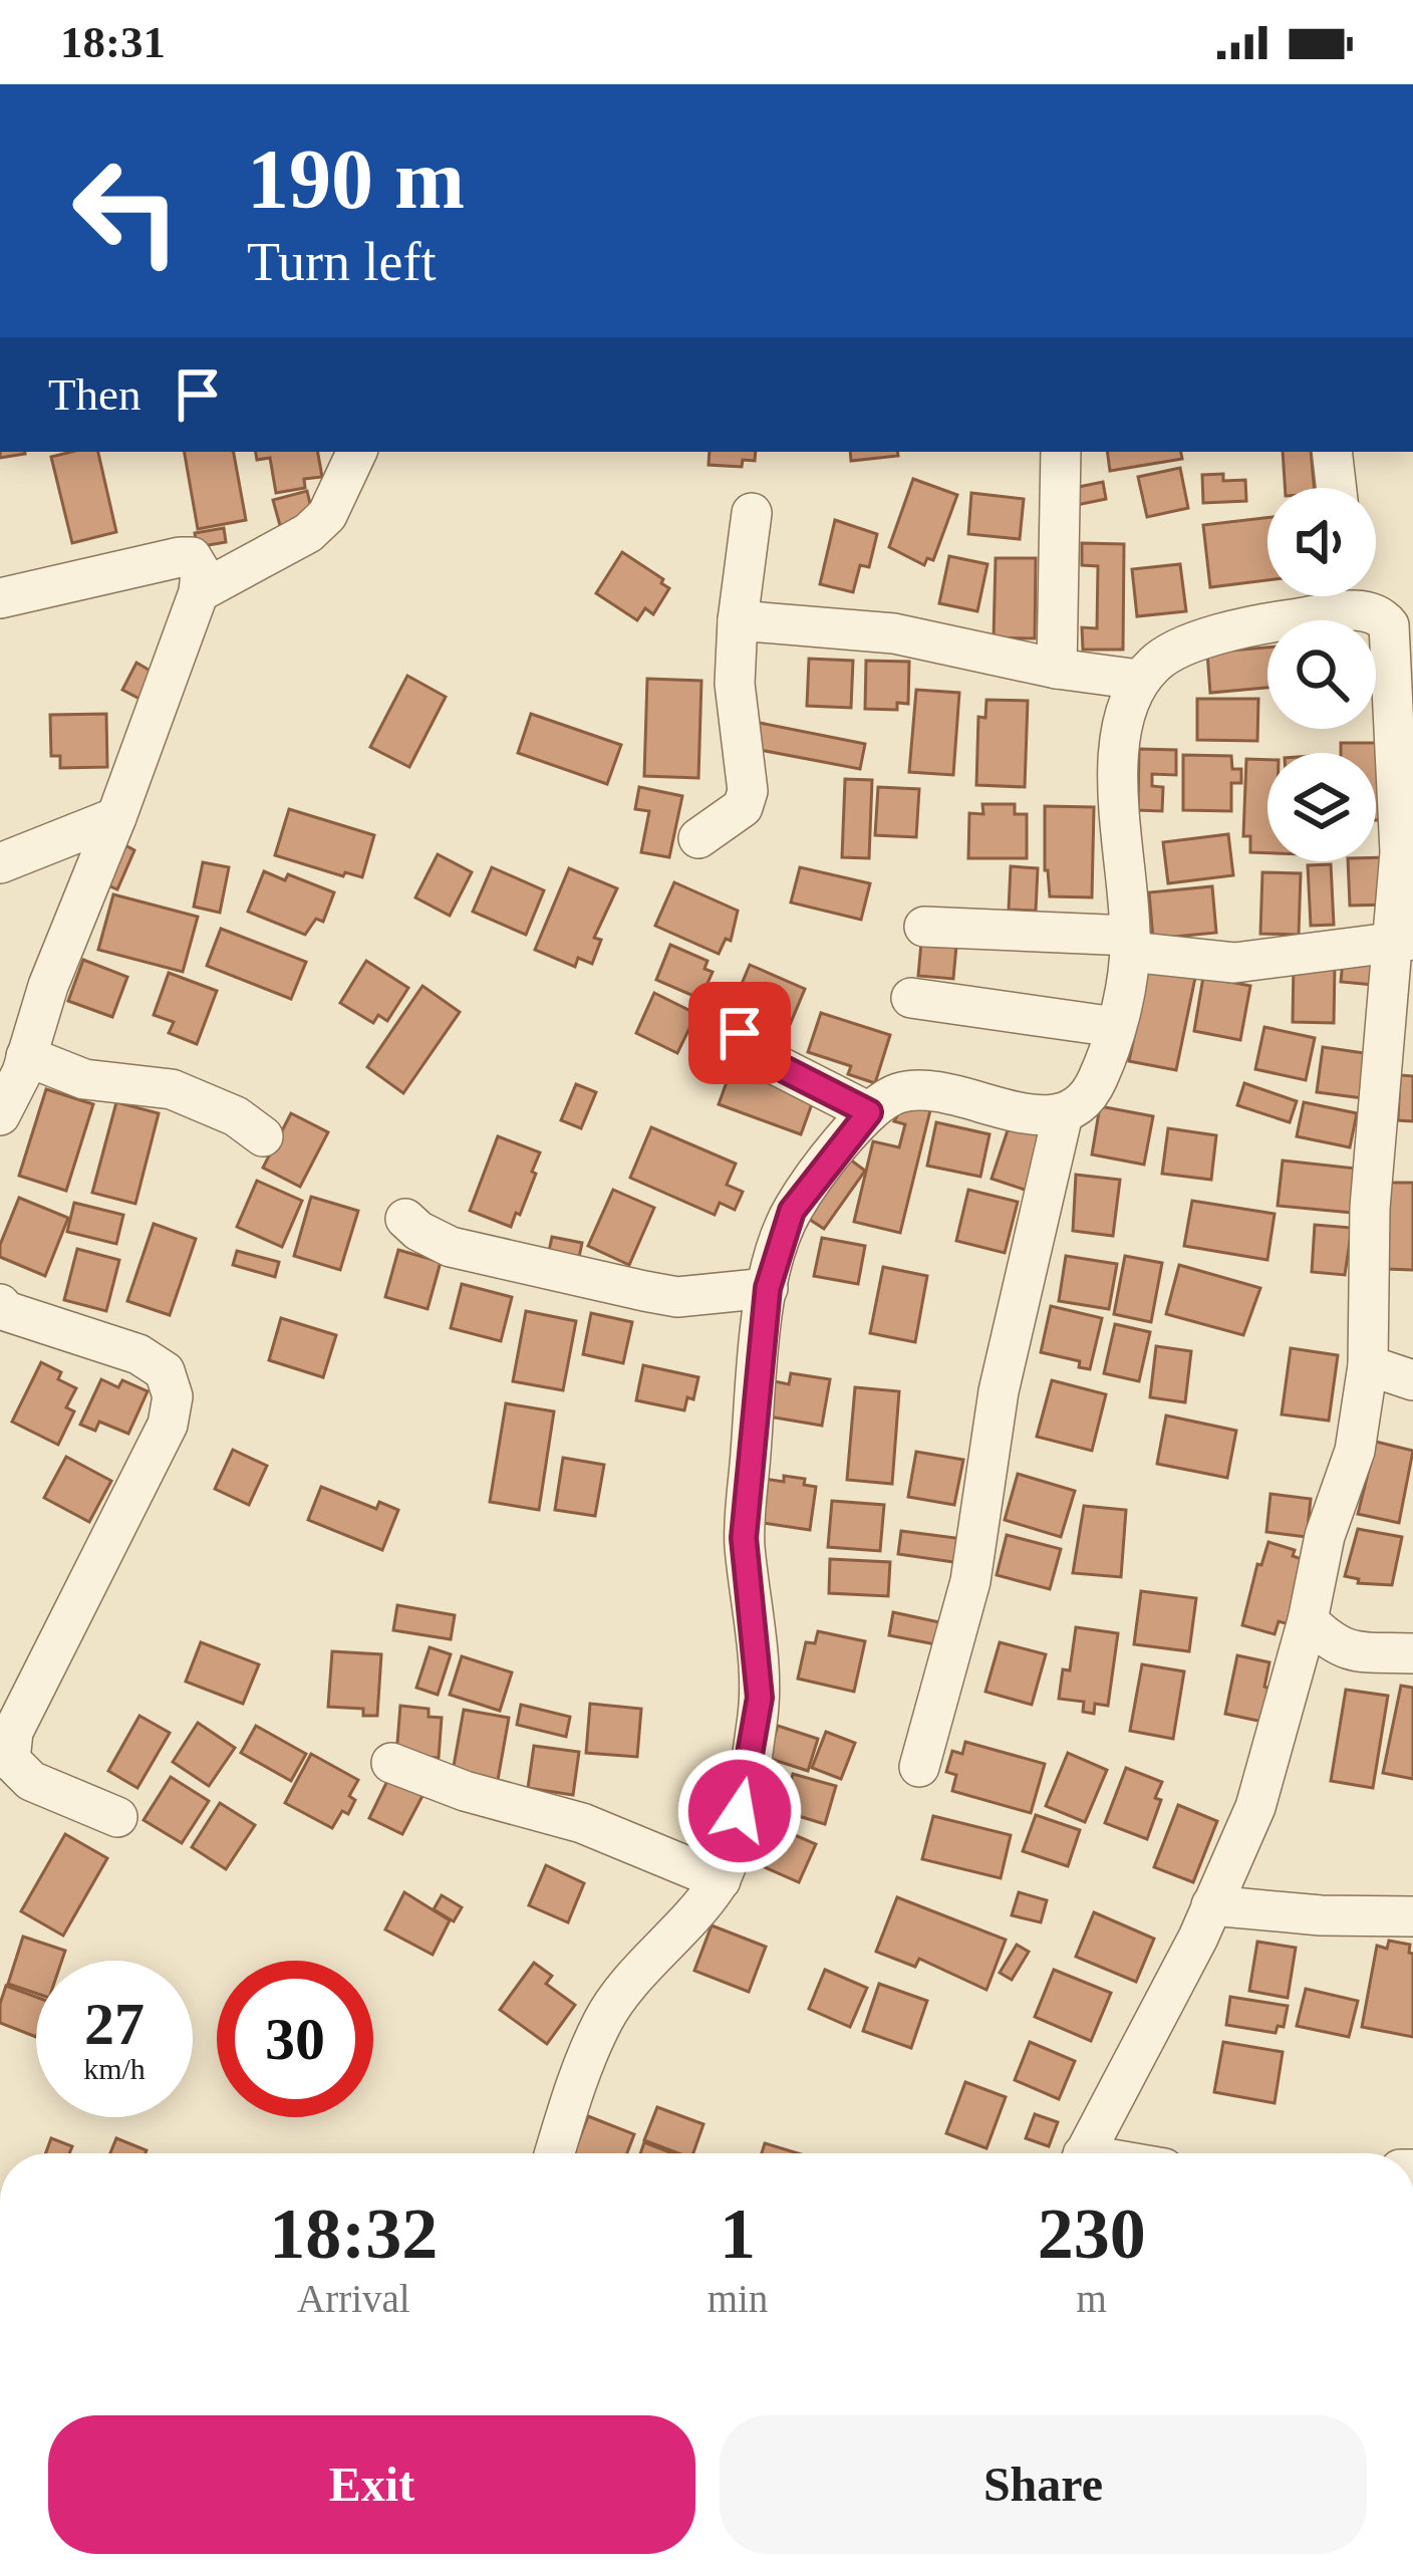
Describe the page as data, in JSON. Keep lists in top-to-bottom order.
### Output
{
  "page": {
    "status": "18:31",
    "turn": ["190 m", "Turn left"],
    "then": "Then",
    "speed": "27 km/h",
    "limit": "30",
    "eta": [
      "18:32",
      "Arrival",
      "1",
      "min",
      "230",
      "m"
    ],
    "buttons": ["Exit", "Share"]
  }
}
